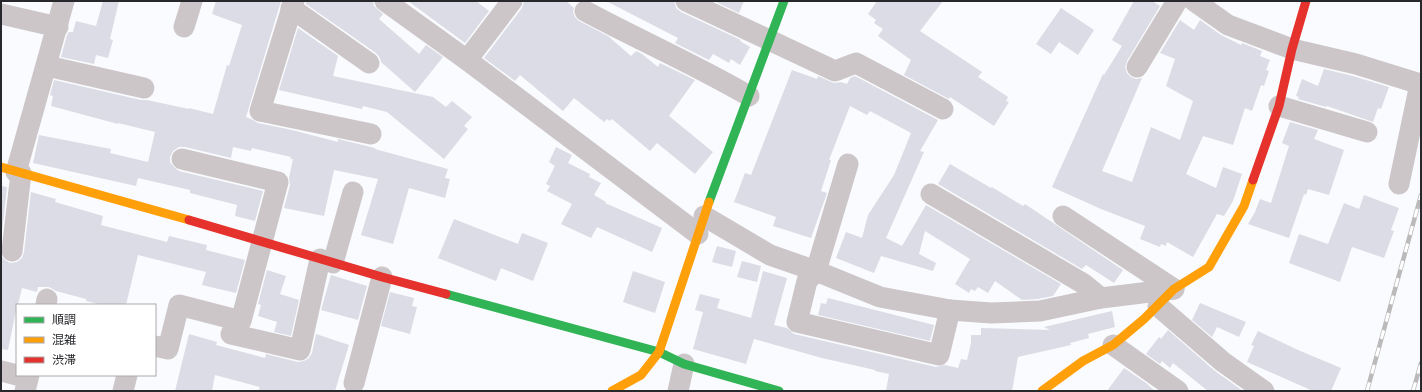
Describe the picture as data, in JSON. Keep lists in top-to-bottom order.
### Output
{
  "legend": ["順調", "混雑", "渋滞"]
}
